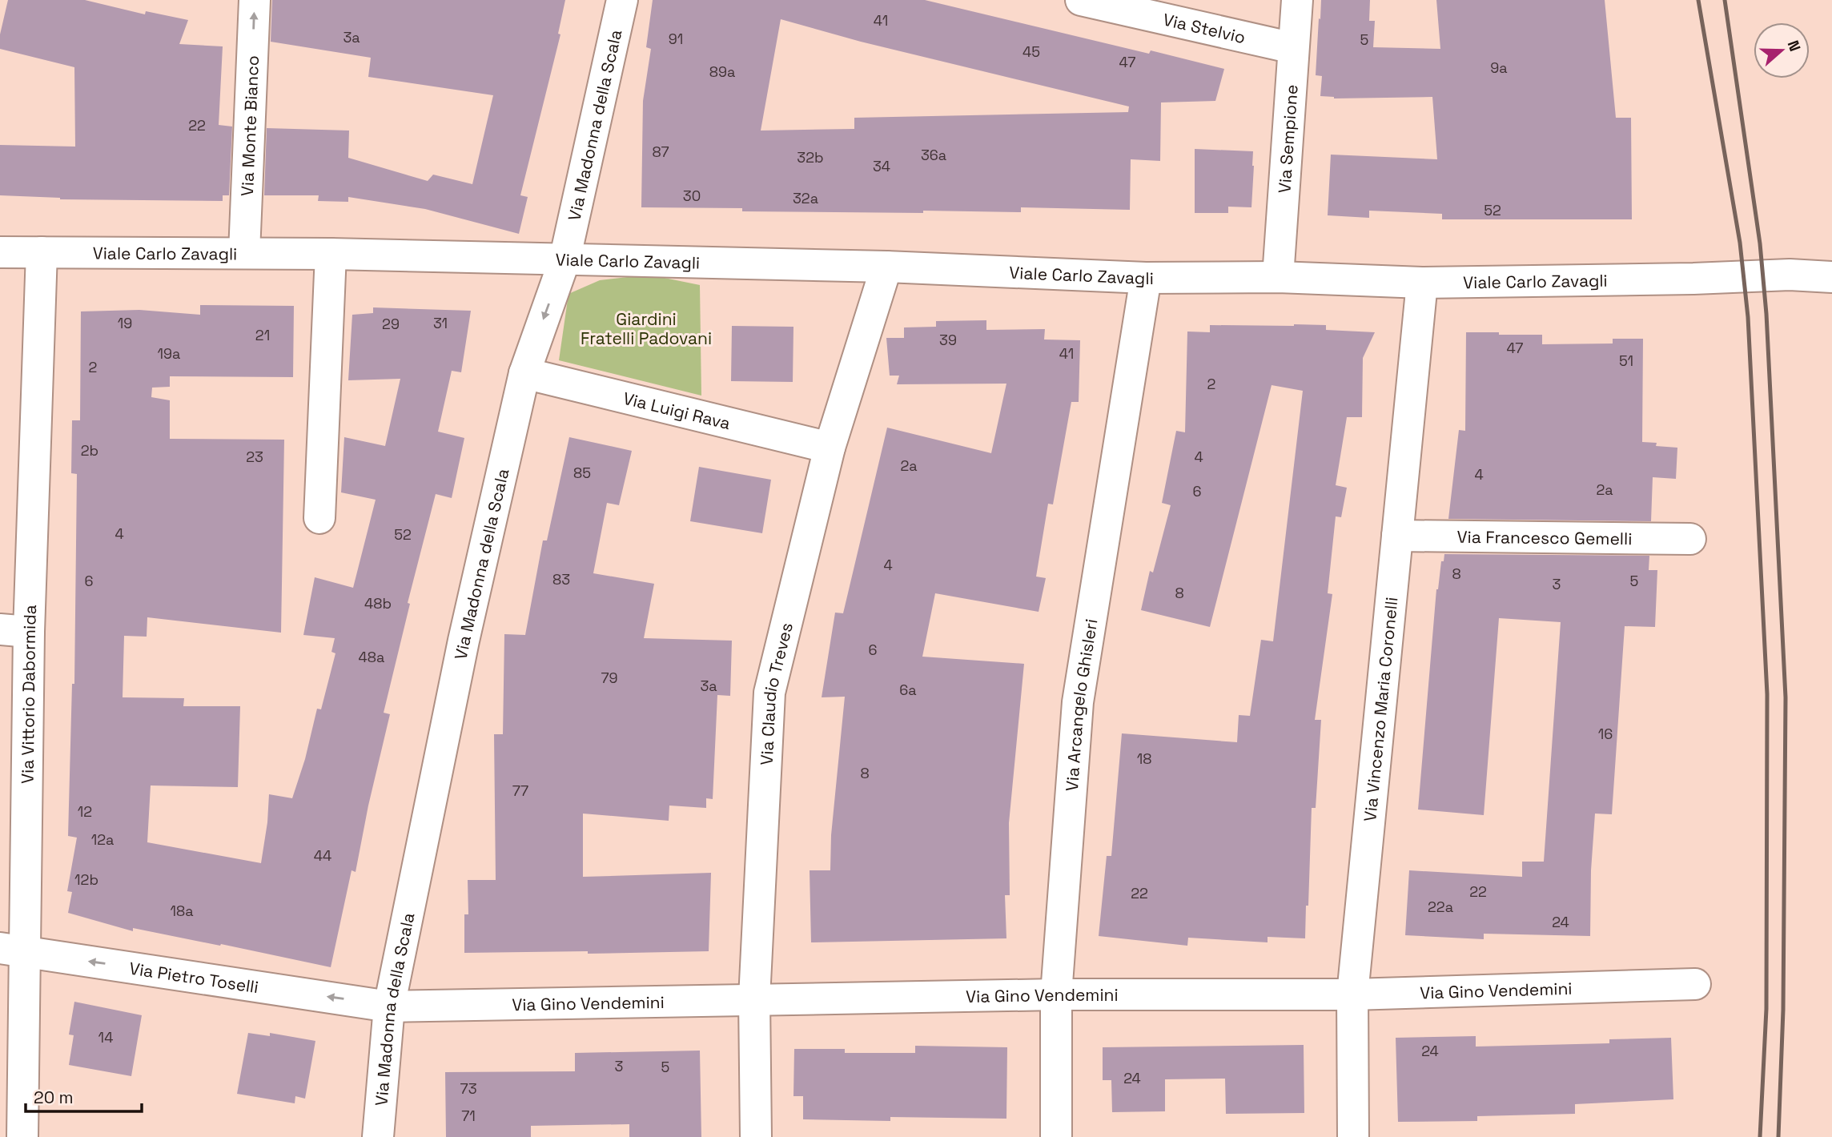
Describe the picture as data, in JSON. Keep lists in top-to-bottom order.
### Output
{
  "streets": {
    "street": [
      "Via Stelvio",
      "Via Monte Bianco",
      "Via Madonna della Scala",
      "Via Sempione",
      "Viale Carlo Zavagli",
      "Via Luigi Rava",
      "Via Francesco Gemelli",
      "Via Vittorio Dabormida",
      "Via Claudio Treves",
      "Via Arcangelo Ghisleri",
      "Via Vincenzo Maria Coronelli",
      "Via Pietro Toselli",
      "Via Gino Vendemini"
    ]
  },
  "crossings": [
    ["Via Stelvio", "Via Sempione"],
    ["Via Monte Bianco", "Viale Carlo Zavagli"],
    ["Via Madonna della Scala", "Viale Carlo Zavagli"],
    ["Via Madonna della Scala", "Via Luigi Rava"],
    ["Via Madonna della Scala", "Via Pietro Toselli"],
    ["Via Madonna della Scala", "Via Gino Vendemini"],
    ["Via Sempione", "Viale Carlo Zavagli"],
    ["Viale Carlo Zavagli", "Via Vittorio Dabormida"],
    ["Viale Carlo Zavagli", "Via Claudio Treves"],
    ["Viale Carlo Zavagli", "Via Arcangelo Ghisleri"],
    ["Viale Carlo Zavagli", "Via Vincenzo Maria Coronelli"],
    ["Via Luigi Rava", "Via Claudio Treves"],
    ["Via Francesco Gemelli", "Via Vincenzo Maria Coronelli"],
    ["Via Vittorio Dabormida", "Via Pietro Toselli"],
    ["Via Claudio Treves", "Via Gino Vendemini"],
    ["Via Arcangelo Ghisleri", "Via Gino Vendemini"],
    ["Via Vincenzo Maria Coronelli", "Via Gino Vendemini"],
    ["Via Pietro Toselli", "Via Gino Vendemini"]
  ],
  "one_way": ["Via Monte Bianco", "Via Pietro Toselli"],
  "parks": ["Giardini Fratelli Padovani"],
  "house_numbers": [
    "41",
    "3a",
    "91",
    "5",
    "45",
    "47",
    "9a",
    "89a",
    "22",
    "87",
    "36a",
    "32b",
    "34",
    "30",
    "32a",
    "52",
    "19",
    "31",
    "29",
    "21",
    "39",
    "47",
    "19a",
    "41",
    "51",
    "2",
    "2",
    "2b",
    "23",
    "4",
    "2a",
    "85",
    "4",
    "2a",
    "6",
    "4",
    "52",
    "4",
    "8",
    "83",
    "6",
    "5",
    "3",
    "8",
    "48b",
    "6",
    "48a",
    "79",
    "3a",
    "6a",
    "16",
    "18",
    "8",
    "77",
    "12",
    "12a",
    "44",
    "12b",
    "22",
    "22",
    "22a",
    "18a",
    "24",
    "14",
    "24",
    "3",
    "5",
    "24",
    "73",
    "71"
  ],
  "scale_bar": "20 m",
  "north": "right"
}
